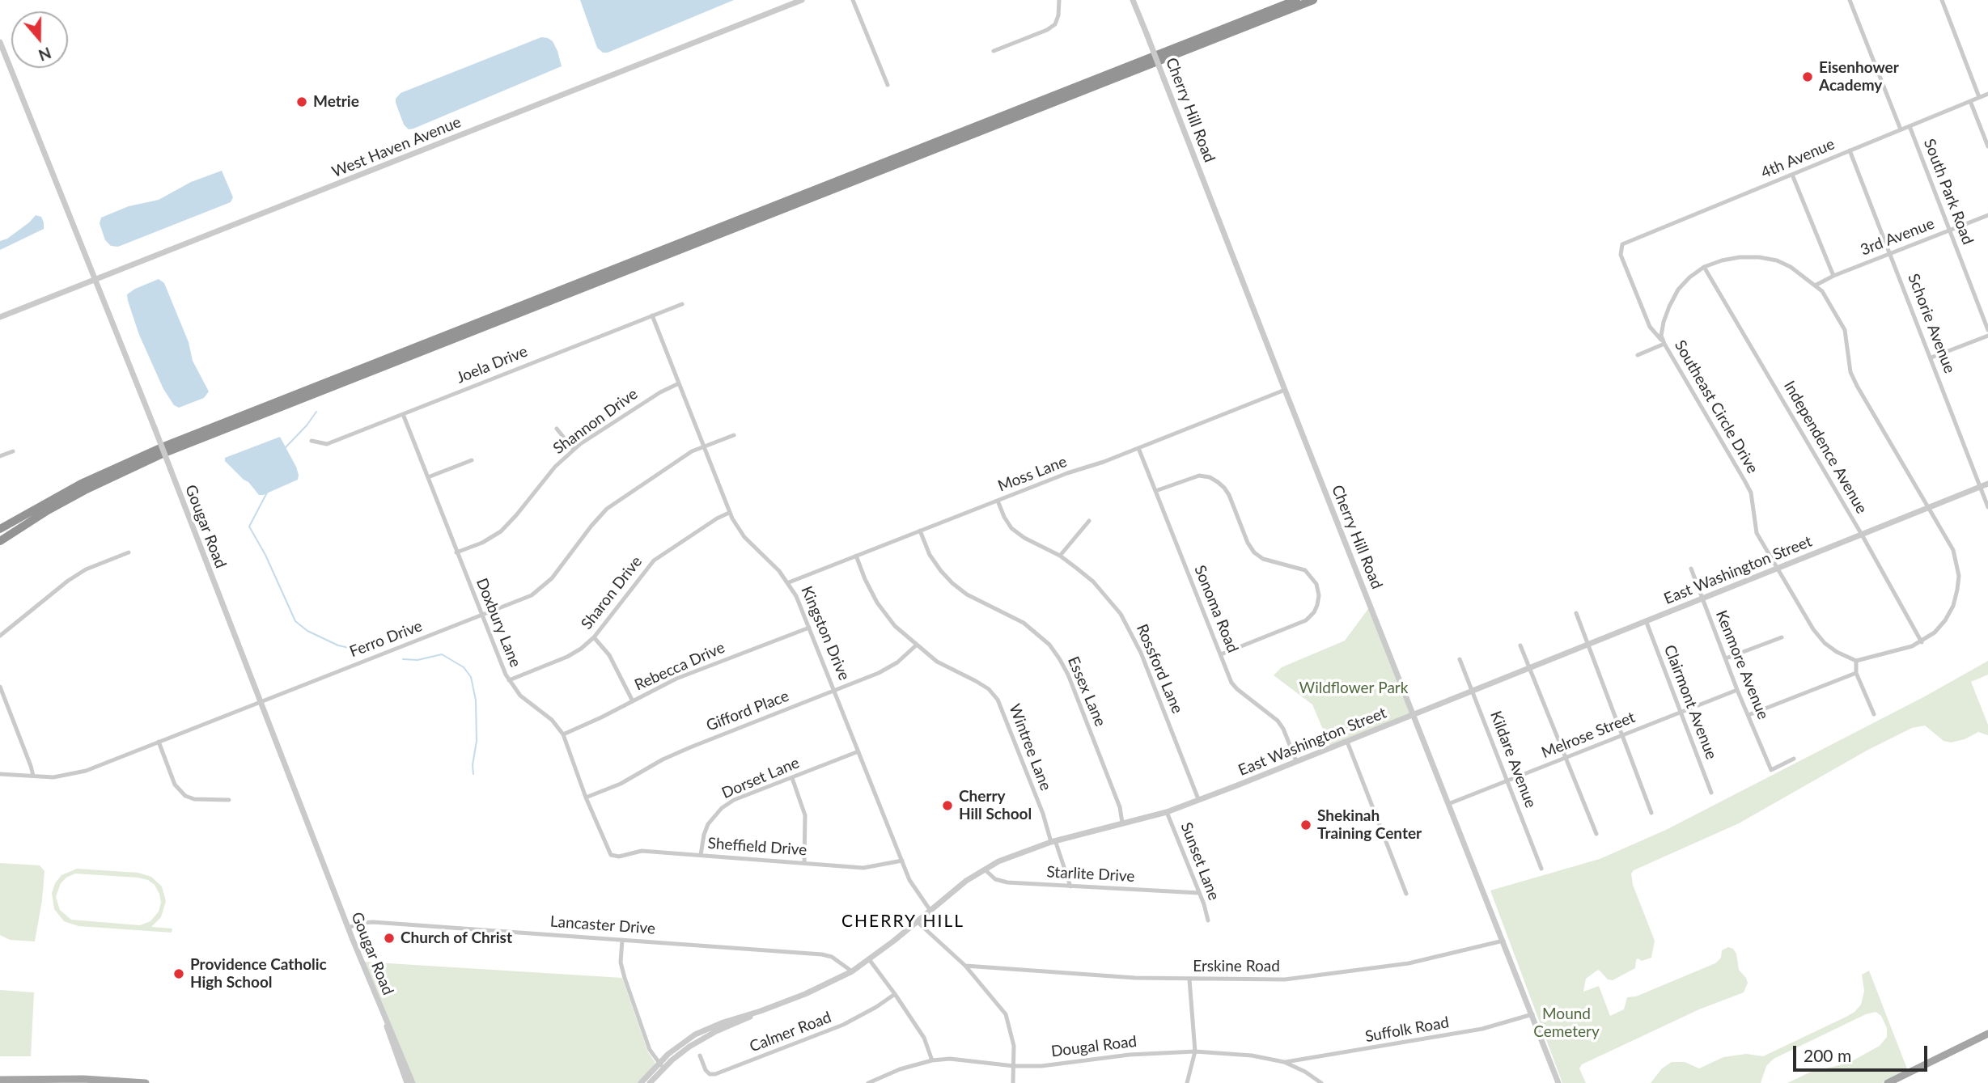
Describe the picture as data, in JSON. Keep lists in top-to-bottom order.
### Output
{
  "streets": {
    "street": [
      "Cherry Hill Road",
      "West Haven Avenue",
      "4th Avenue",
      "South Park Road",
      "3rd Avenue",
      "Schorie Avenue",
      "Joela Drive",
      "Southeast Circle Drive",
      "Shannon Drive",
      "Independence Avenue",
      "Moss Lane",
      "Gougar Road",
      "East Washington Street",
      "Sharon Drive",
      "Sonoma Road",
      "Doxbury Lane",
      "Kingston Drive",
      "Ferro Drive",
      "Kenmore Avenue",
      "Rebecca Drive",
      "Rossford Lane",
      "Essex Lane",
      "Clairmont Avenue",
      "Gifford Place",
      "Melrose Street",
      "Wintree Lane",
      "Kildare Avenue",
      "Dorset Lane",
      "Sheffield Drive",
      "Sunset Lane",
      "Starlite Drive",
      "Lancaster Drive",
      "Erskine Road",
      "Suffolk Road",
      "Calmer Road",
      "Dougal Road"
    ]
  },
  "crossings": [
    ["Cherry Hill Road", "Moss Lane"],
    ["Cherry Hill Road", "East Washington Street"],
    ["Cherry Hill Road", "Melrose Street"],
    ["Cherry Hill Road", "Erskine Road"],
    ["Cherry Hill Road", "Suffolk Road"],
    ["West Haven Avenue", "Gougar Road"],
    ["4th Avenue", "South Park Road"],
    ["4th Avenue", "Schorie Avenue"],
    ["4th Avenue", "Southeast Circle Drive"],
    ["South Park Road", "3rd Avenue"],
    ["3rd Avenue", "Schorie Avenue"],
    ["Schorie Avenue", "East Washington Street"],
    ["Joela Drive", "Doxbury Lane"],
    ["Joela Drive", "Kingston Drive"],
    ["Southeast Circle Drive", "Independence Avenue"],
    ["Southeast Circle Drive", "East Washington Street"],
    ["Shannon Drive", "Doxbury Lane"],
    ["Shannon Drive", "Kingston Drive"],
    ["Independence Avenue", "East Washington Street"],
    ["Moss Lane", "Sonoma Road"],
    ["Moss Lane", "Kingston Drive"],
    ["Moss Lane", "Rossford Lane"],
    ["Moss Lane", "Essex Lane"],
    ["Moss Lane", "Wintree Lane"],
    ["Gougar Road", "Ferro Drive"],
    ["Gougar Road", "Lancaster Drive"],
    ["East Washington Street", "Sonoma Road"],
    ["East Washington Street", "Kingston Drive"],
    ["East Washington Street", "Kenmore Avenue"],
    ["East Washington Street", "Rossford Lane"],
    ["East Washington Street", "Essex Lane"],
    ["East Washington Street", "Clairmont Avenue"],
    ["East Washington Street", "Wintree Lane"],
    ["East Washington Street", "Kildare Avenue"],
    ["East Washington Street", "Sunset Lane"],
    ["East Washington Street", "Starlite Drive"],
    ["East Washington Street", "Lancaster Drive"],
    ["Sharon Drive", "Doxbury Lane"],
    ["Sharon Drive", "Kingston Drive"],
    ["Doxbury Lane", "Ferro Drive"],
    ["Doxbury Lane", "Rebecca Drive"],
    ["Doxbury Lane", "Gifford Place"],
    ["Doxbury Lane", "Sheffield Drive"],
    ["Kingston Drive", "Ferro Drive"],
    ["Kingston Drive", "Rebecca Drive"],
    ["Kingston Drive", "Gifford Place"],
    ["Kingston Drive", "Dorset Lane"],
    ["Kingston Drive", "Sheffield Drive"],
    ["Kenmore Avenue", "Melrose Street"],
    ["Clairmont Avenue", "Melrose Street"],
    ["Gifford Place", "Wintree Lane"],
    ["Melrose Street", "Kildare Avenue"],
    ["Wintree Lane", "Starlite Drive"],
    ["Dorset Lane", "Sheffield Drive"],
    ["Sunset Lane", "Starlite Drive"],
    ["Suffolk Road", "Dougal Road"]
  ],
  "districts": ["CHERRY HILL"],
  "parks": ["Wildflower Park", "Mound Cemetery"],
  "places": [
    "Eisenhower Academy",
    "Metrie",
    "Cherry Hill School",
    "Shekinah Training Center",
    "Church of Christ",
    "Providence Catholic High School"
  ],
  "scale_bar": "200 m",
  "north": "bottom"
}
